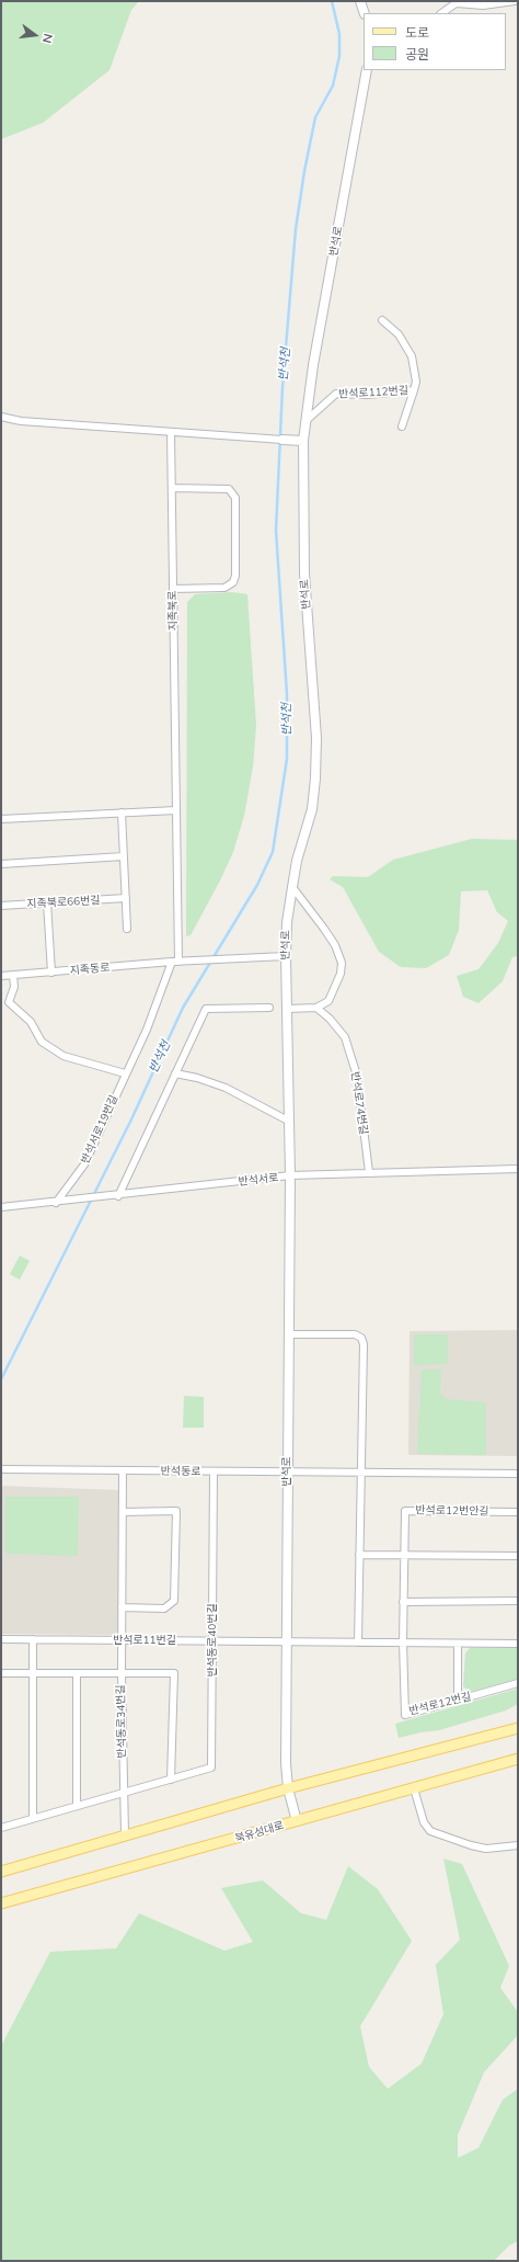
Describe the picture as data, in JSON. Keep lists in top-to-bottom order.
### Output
{
  "streets": {
    "main road": ["북유성대로"],
    "street": [
      "반석로",
      "반석로112번길",
      "지족북로",
      "지족북로66번길",
      "지족동로",
      "반석로74번길",
      "반석서로19번길",
      "반석서로",
      "반석동로",
      "반석로12번안길",
      "반석로11번길",
      "반석동로40번길",
      "반석로12번길",
      "반석동로34번길"
    ]
  },
  "crossings": [
    ["반석로", "반석로112번길"],
    ["반석로", "지족동로"],
    ["반석로", "반석서로"],
    ["반석로", "반석동로"],
    ["반석로", "반석로11번길"],
    ["반석로", "북유성대로"],
    ["지족북로", "지족동로"],
    ["지족북로", "반석서로19번길"],
    ["지족동로", "반석서로19번길"],
    ["반석로74번길", "반석서로"],
    ["반석서로19번길", "반석서로"],
    ["반석동로", "반석동로40번길"],
    ["반석동로", "반석동로34번길"],
    ["반석로12번안길", "반석로12번길"],
    ["반석로11번길", "반석동로40번길"],
    ["반석로11번길", "반석동로34번길"],
    ["반석동로40번길", "반석동로34번길"]
  ],
  "water": ["반석천"],
  "legend": ["도로", "공원"],
  "north": "right"
}
